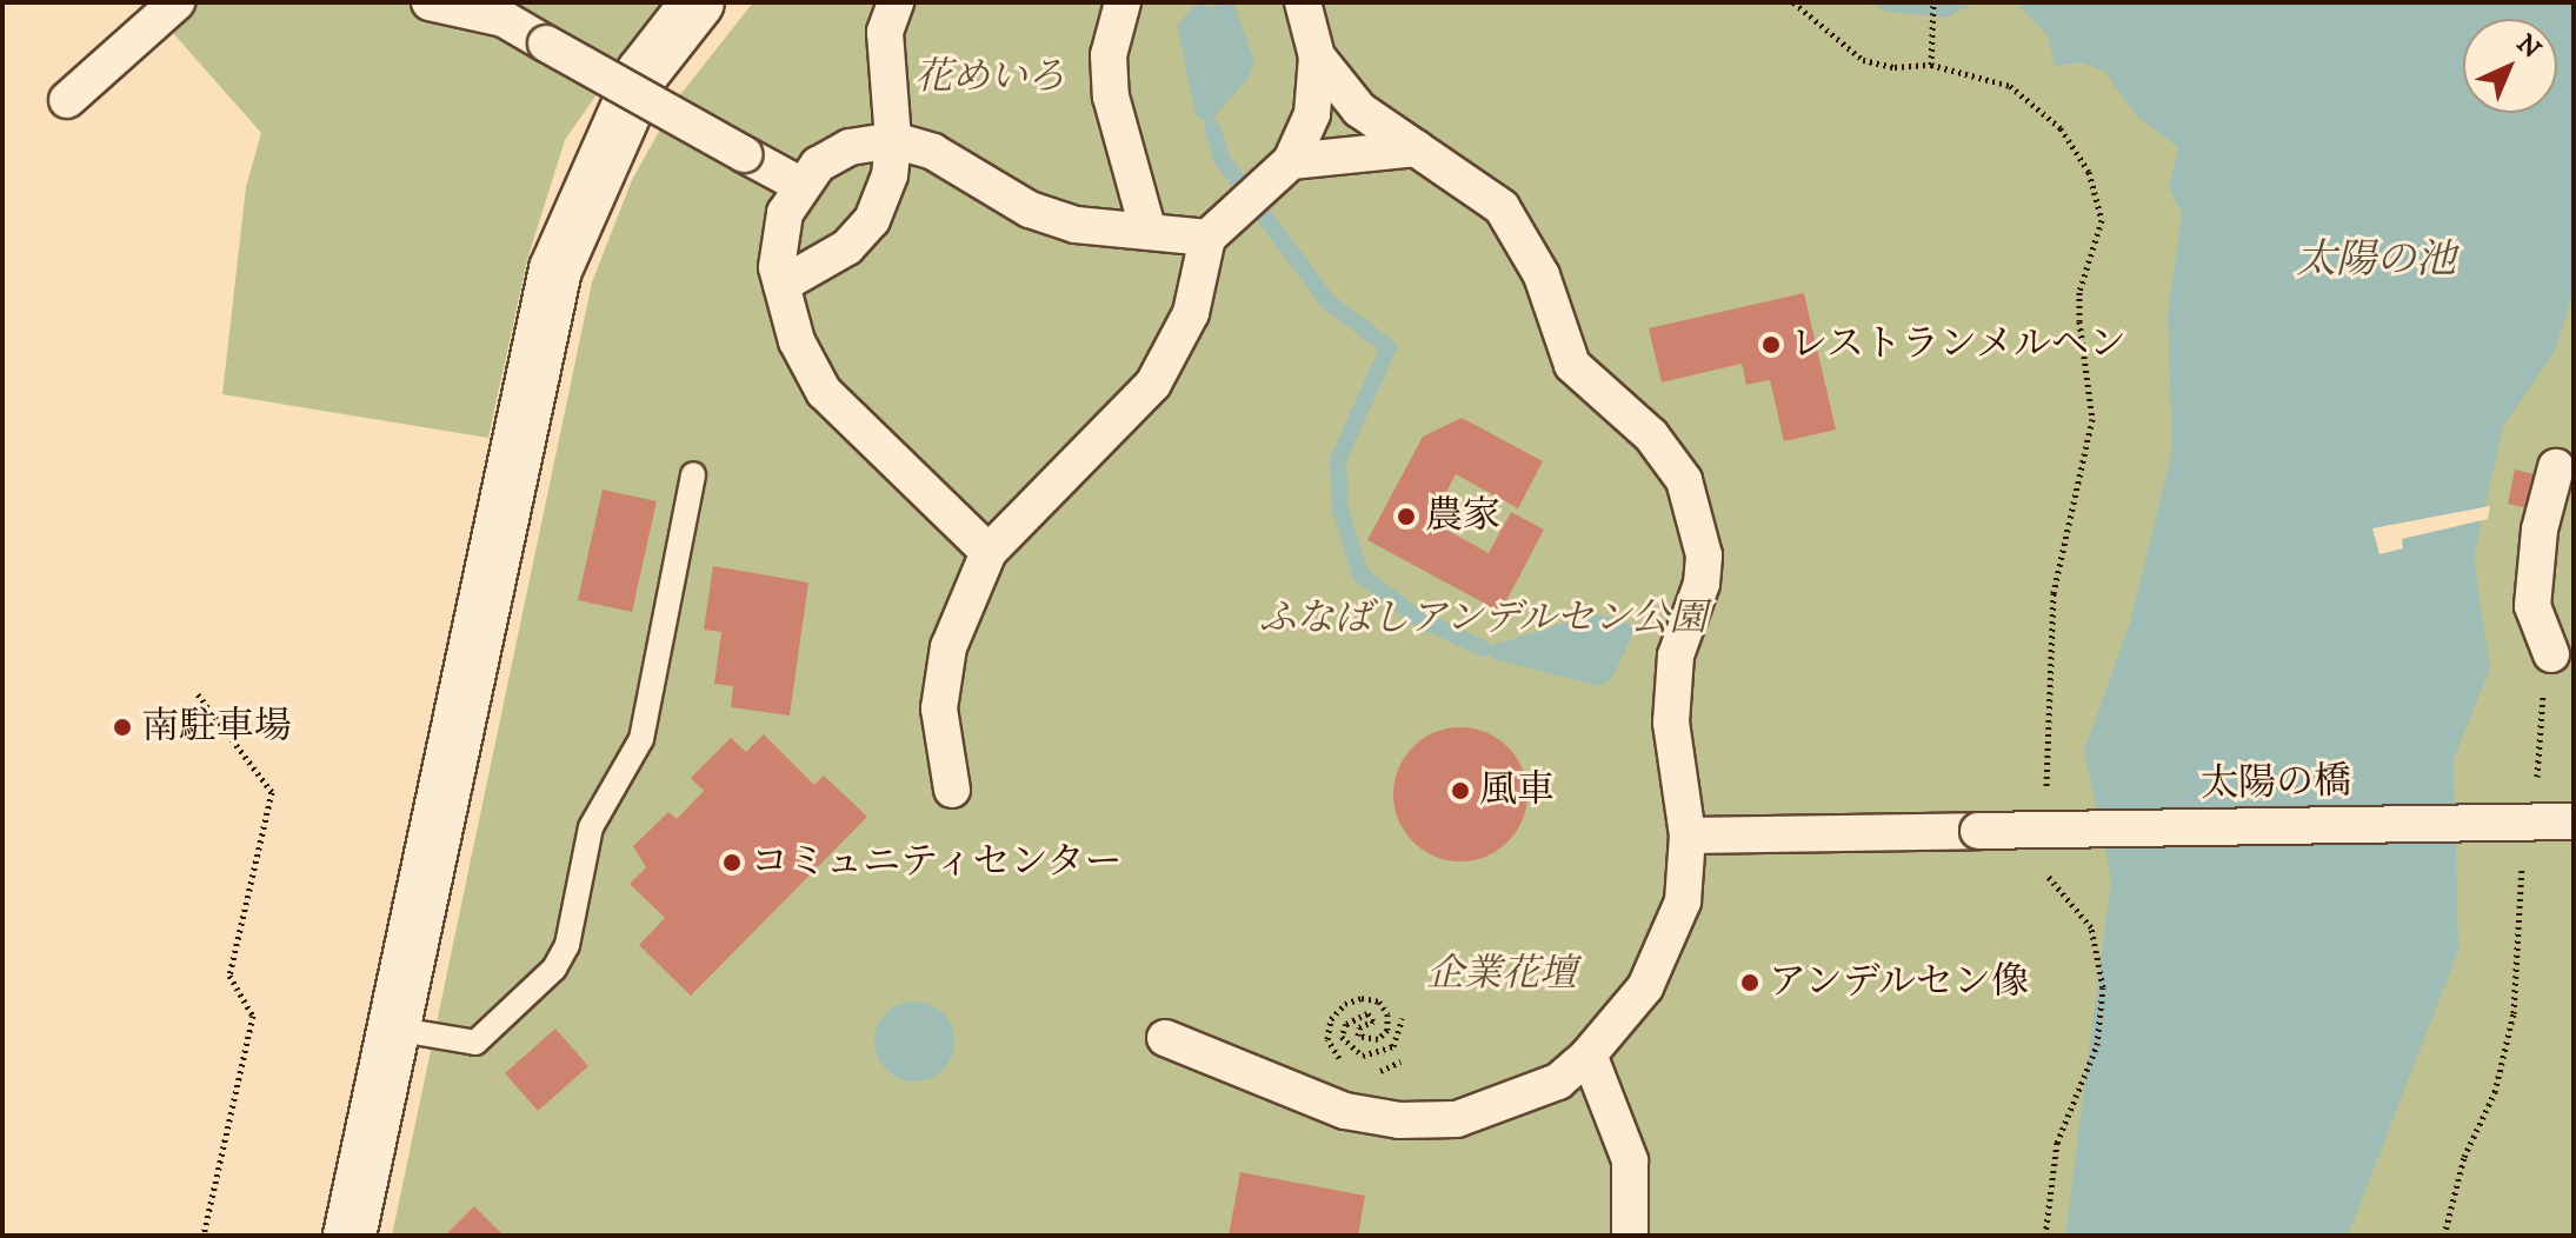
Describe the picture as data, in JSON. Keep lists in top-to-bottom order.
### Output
{
  "streets": {
    "street": ["太陽の橋"]
  },
  "water": ["太陽の池"],
  "parks": ["花めいろ", "ふなばしアンデルセン公園", "企業花壇"],
  "places": [
    "レストランメルヘン",
    "農家",
    "南駐車場",
    "風車",
    "コミュニティセンター",
    "アンデルセン像"
  ],
  "north": "top right"
}
